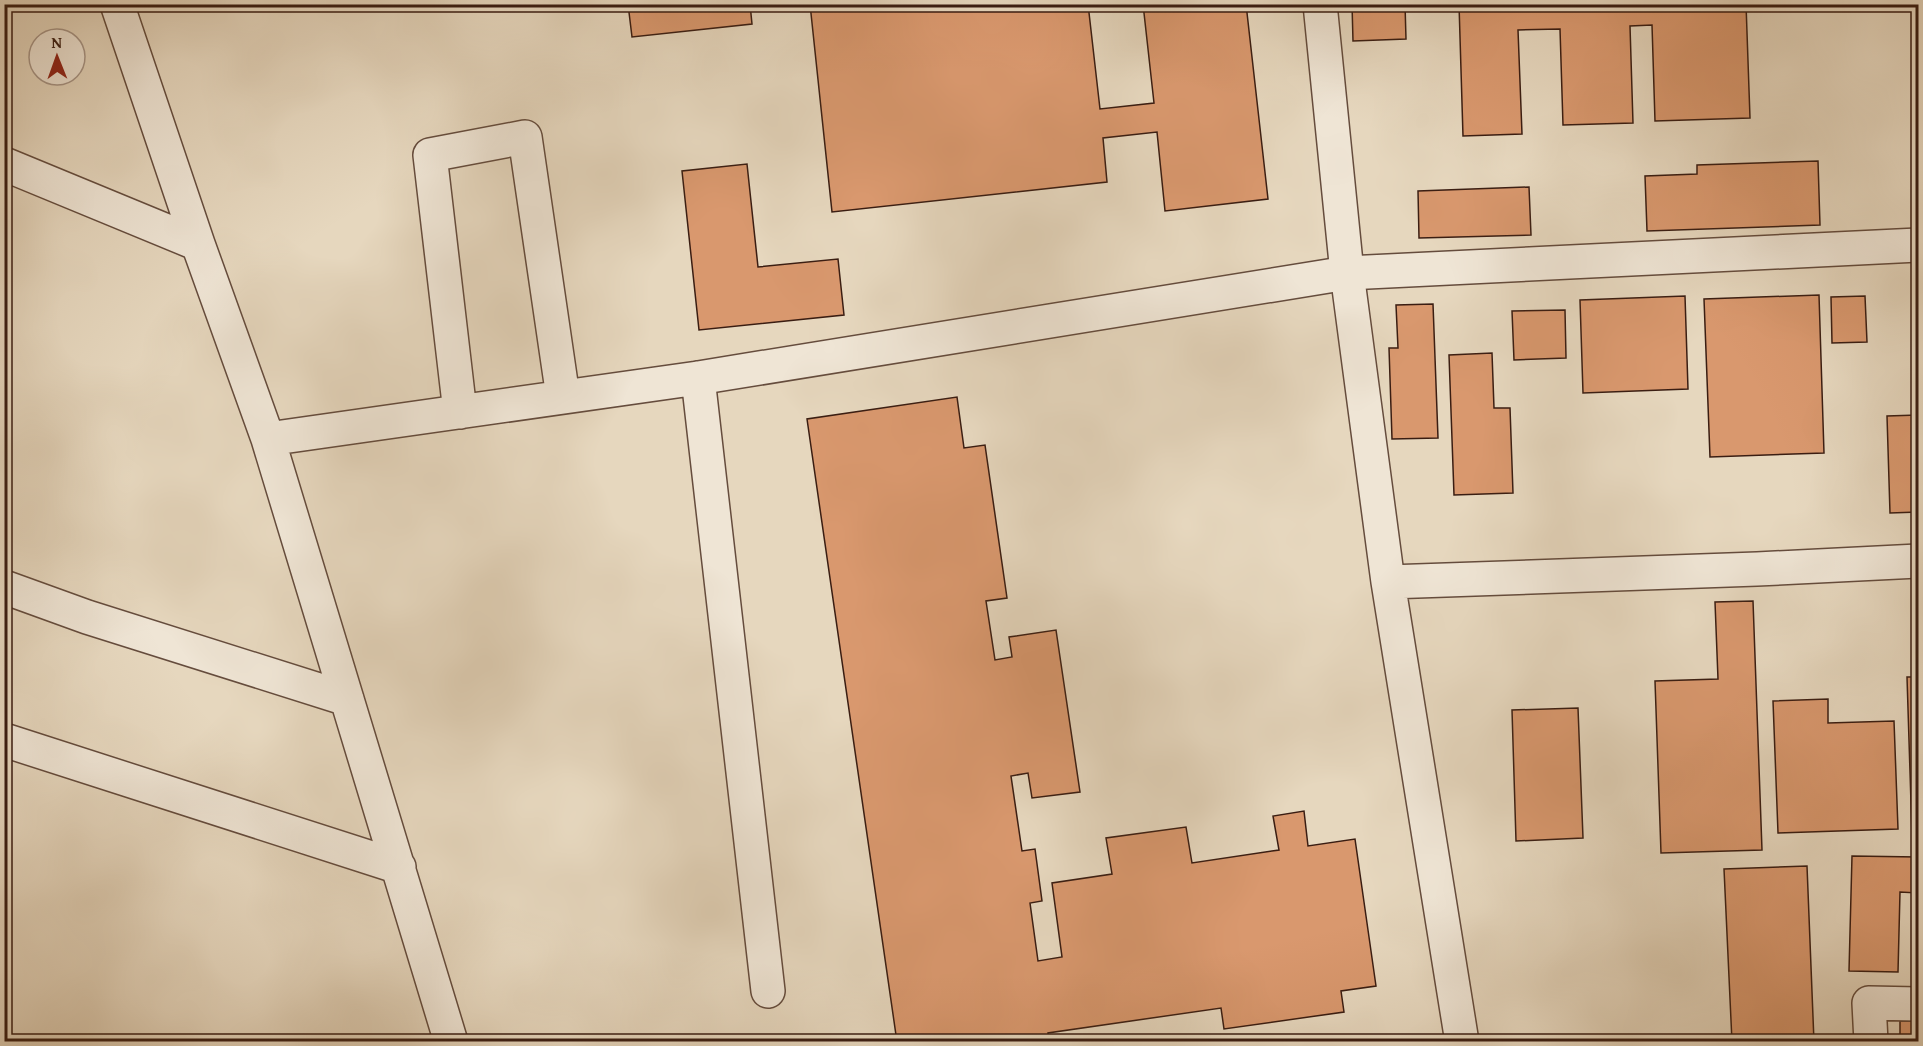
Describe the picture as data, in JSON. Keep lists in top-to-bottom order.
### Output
{
  "north": "top"
}
